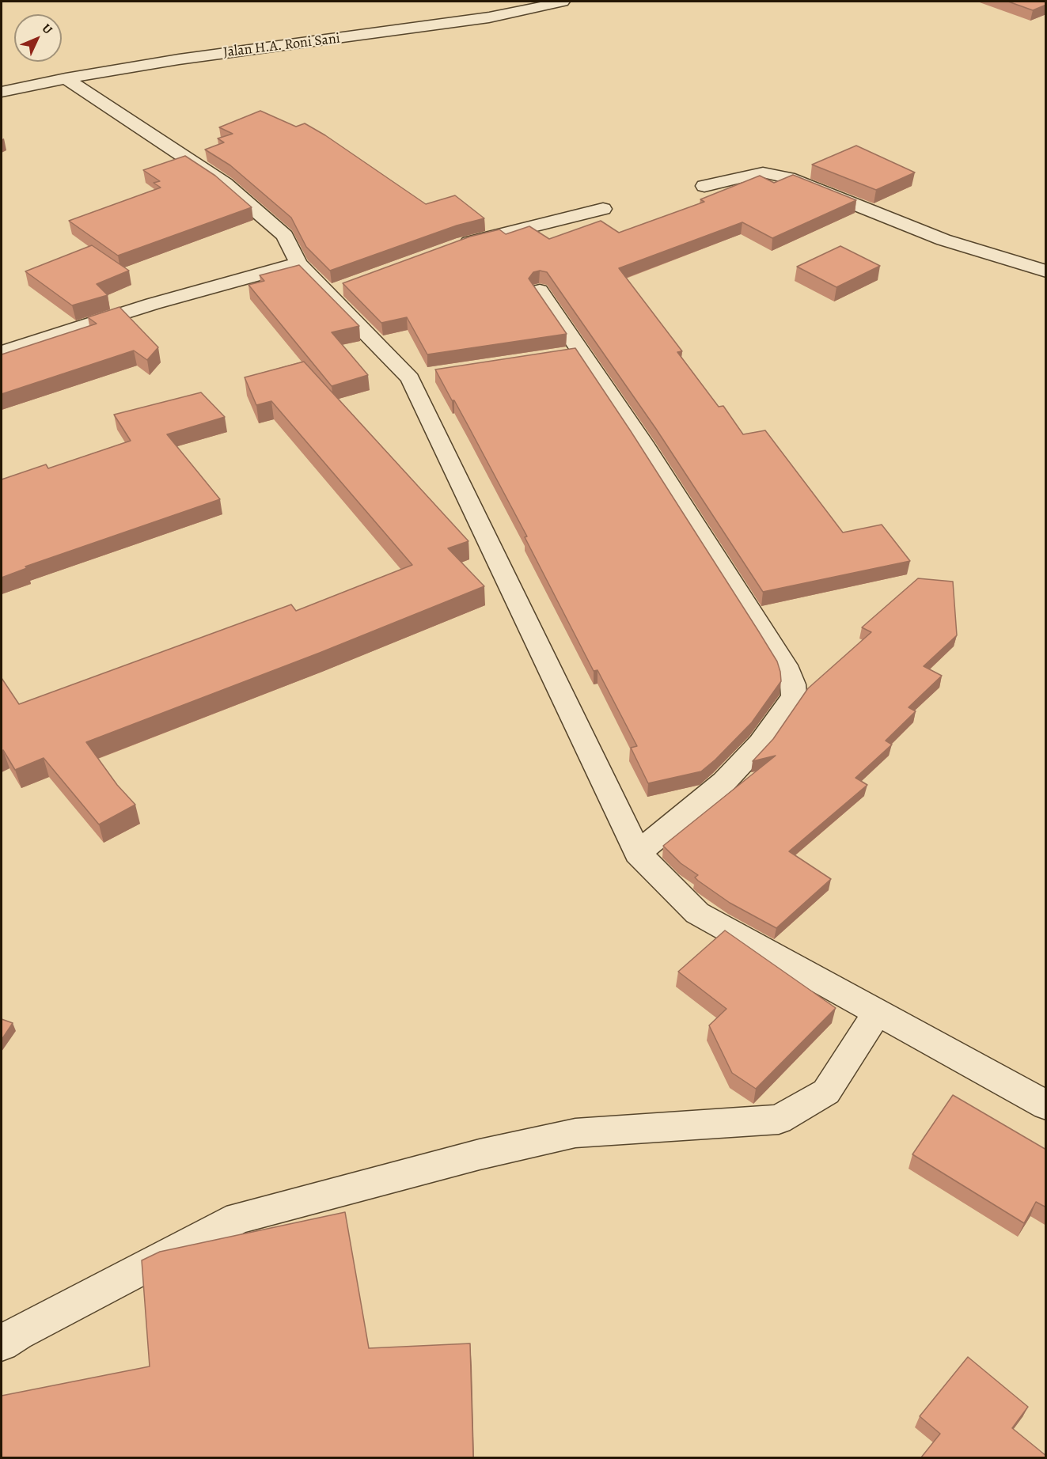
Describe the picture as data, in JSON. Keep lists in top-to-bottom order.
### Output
{
  "streets": {
    "street": ["Jalan H.A. Roni Sani"]
  },
  "north": "top right"
}
